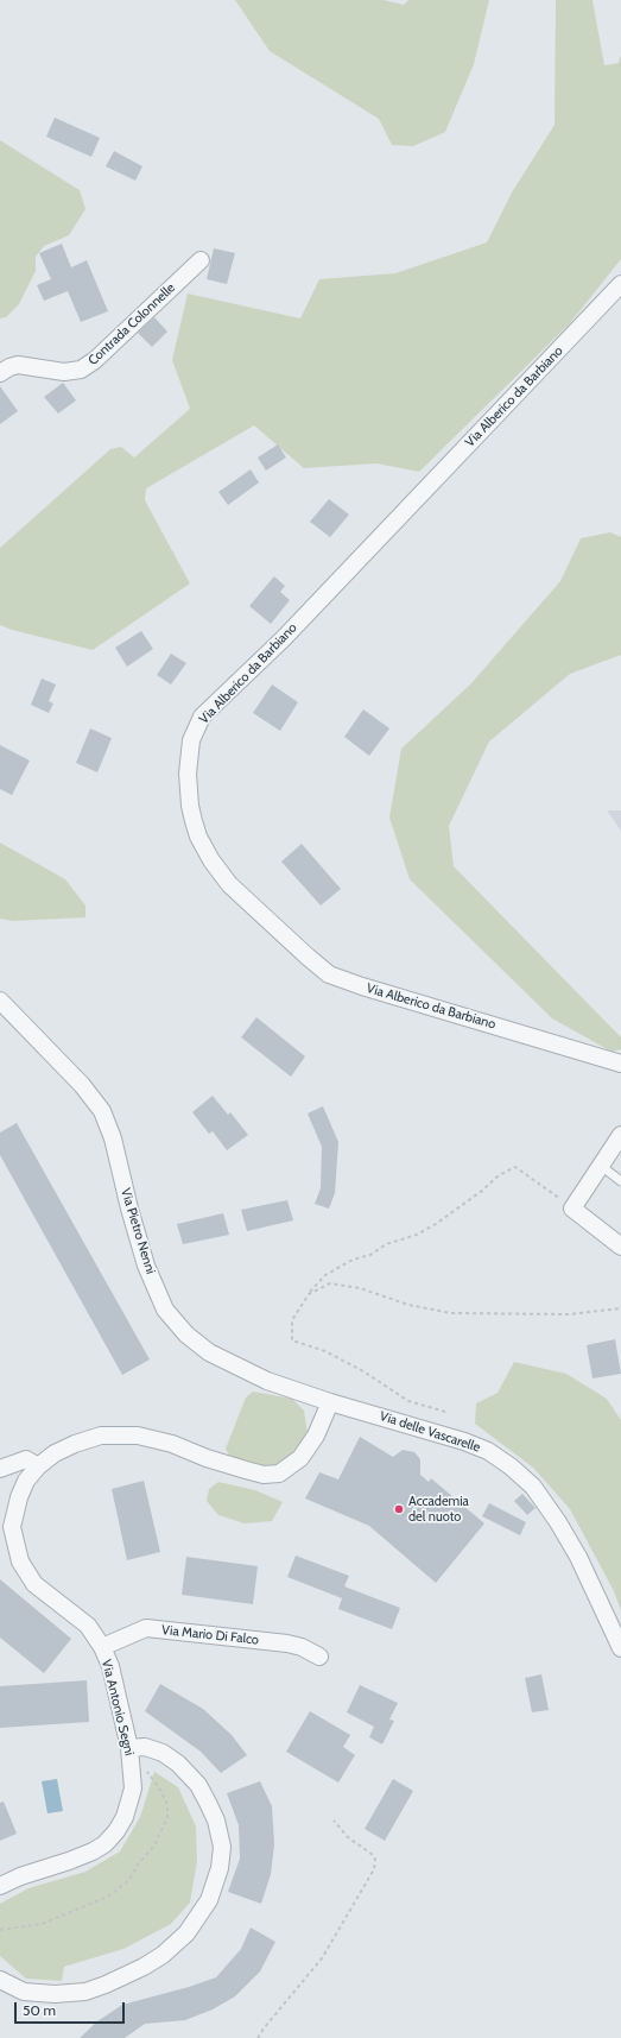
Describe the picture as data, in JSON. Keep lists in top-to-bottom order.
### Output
{
  "streets": {
    "street": [
      "Contrada Colonnelle",
      "Via Alberico da Barbiano",
      "Via Pietro Nenni",
      "Via delle Vascarelle",
      "Via Mario Di Falco",
      "Via Antonio Segni"
    ]
  },
  "crossings": [
    ["Via Pietro Nenni", "Via delle Vascarelle"],
    ["Via Pietro Nenni", "Via Antonio Segni"],
    ["Via delle Vascarelle", "Via Antonio Segni"],
    ["Via Mario Di Falco", "Via Antonio Segni"]
  ],
  "places": ["Accademia del nuoto"],
  "scale_bar": "50 m"
}
